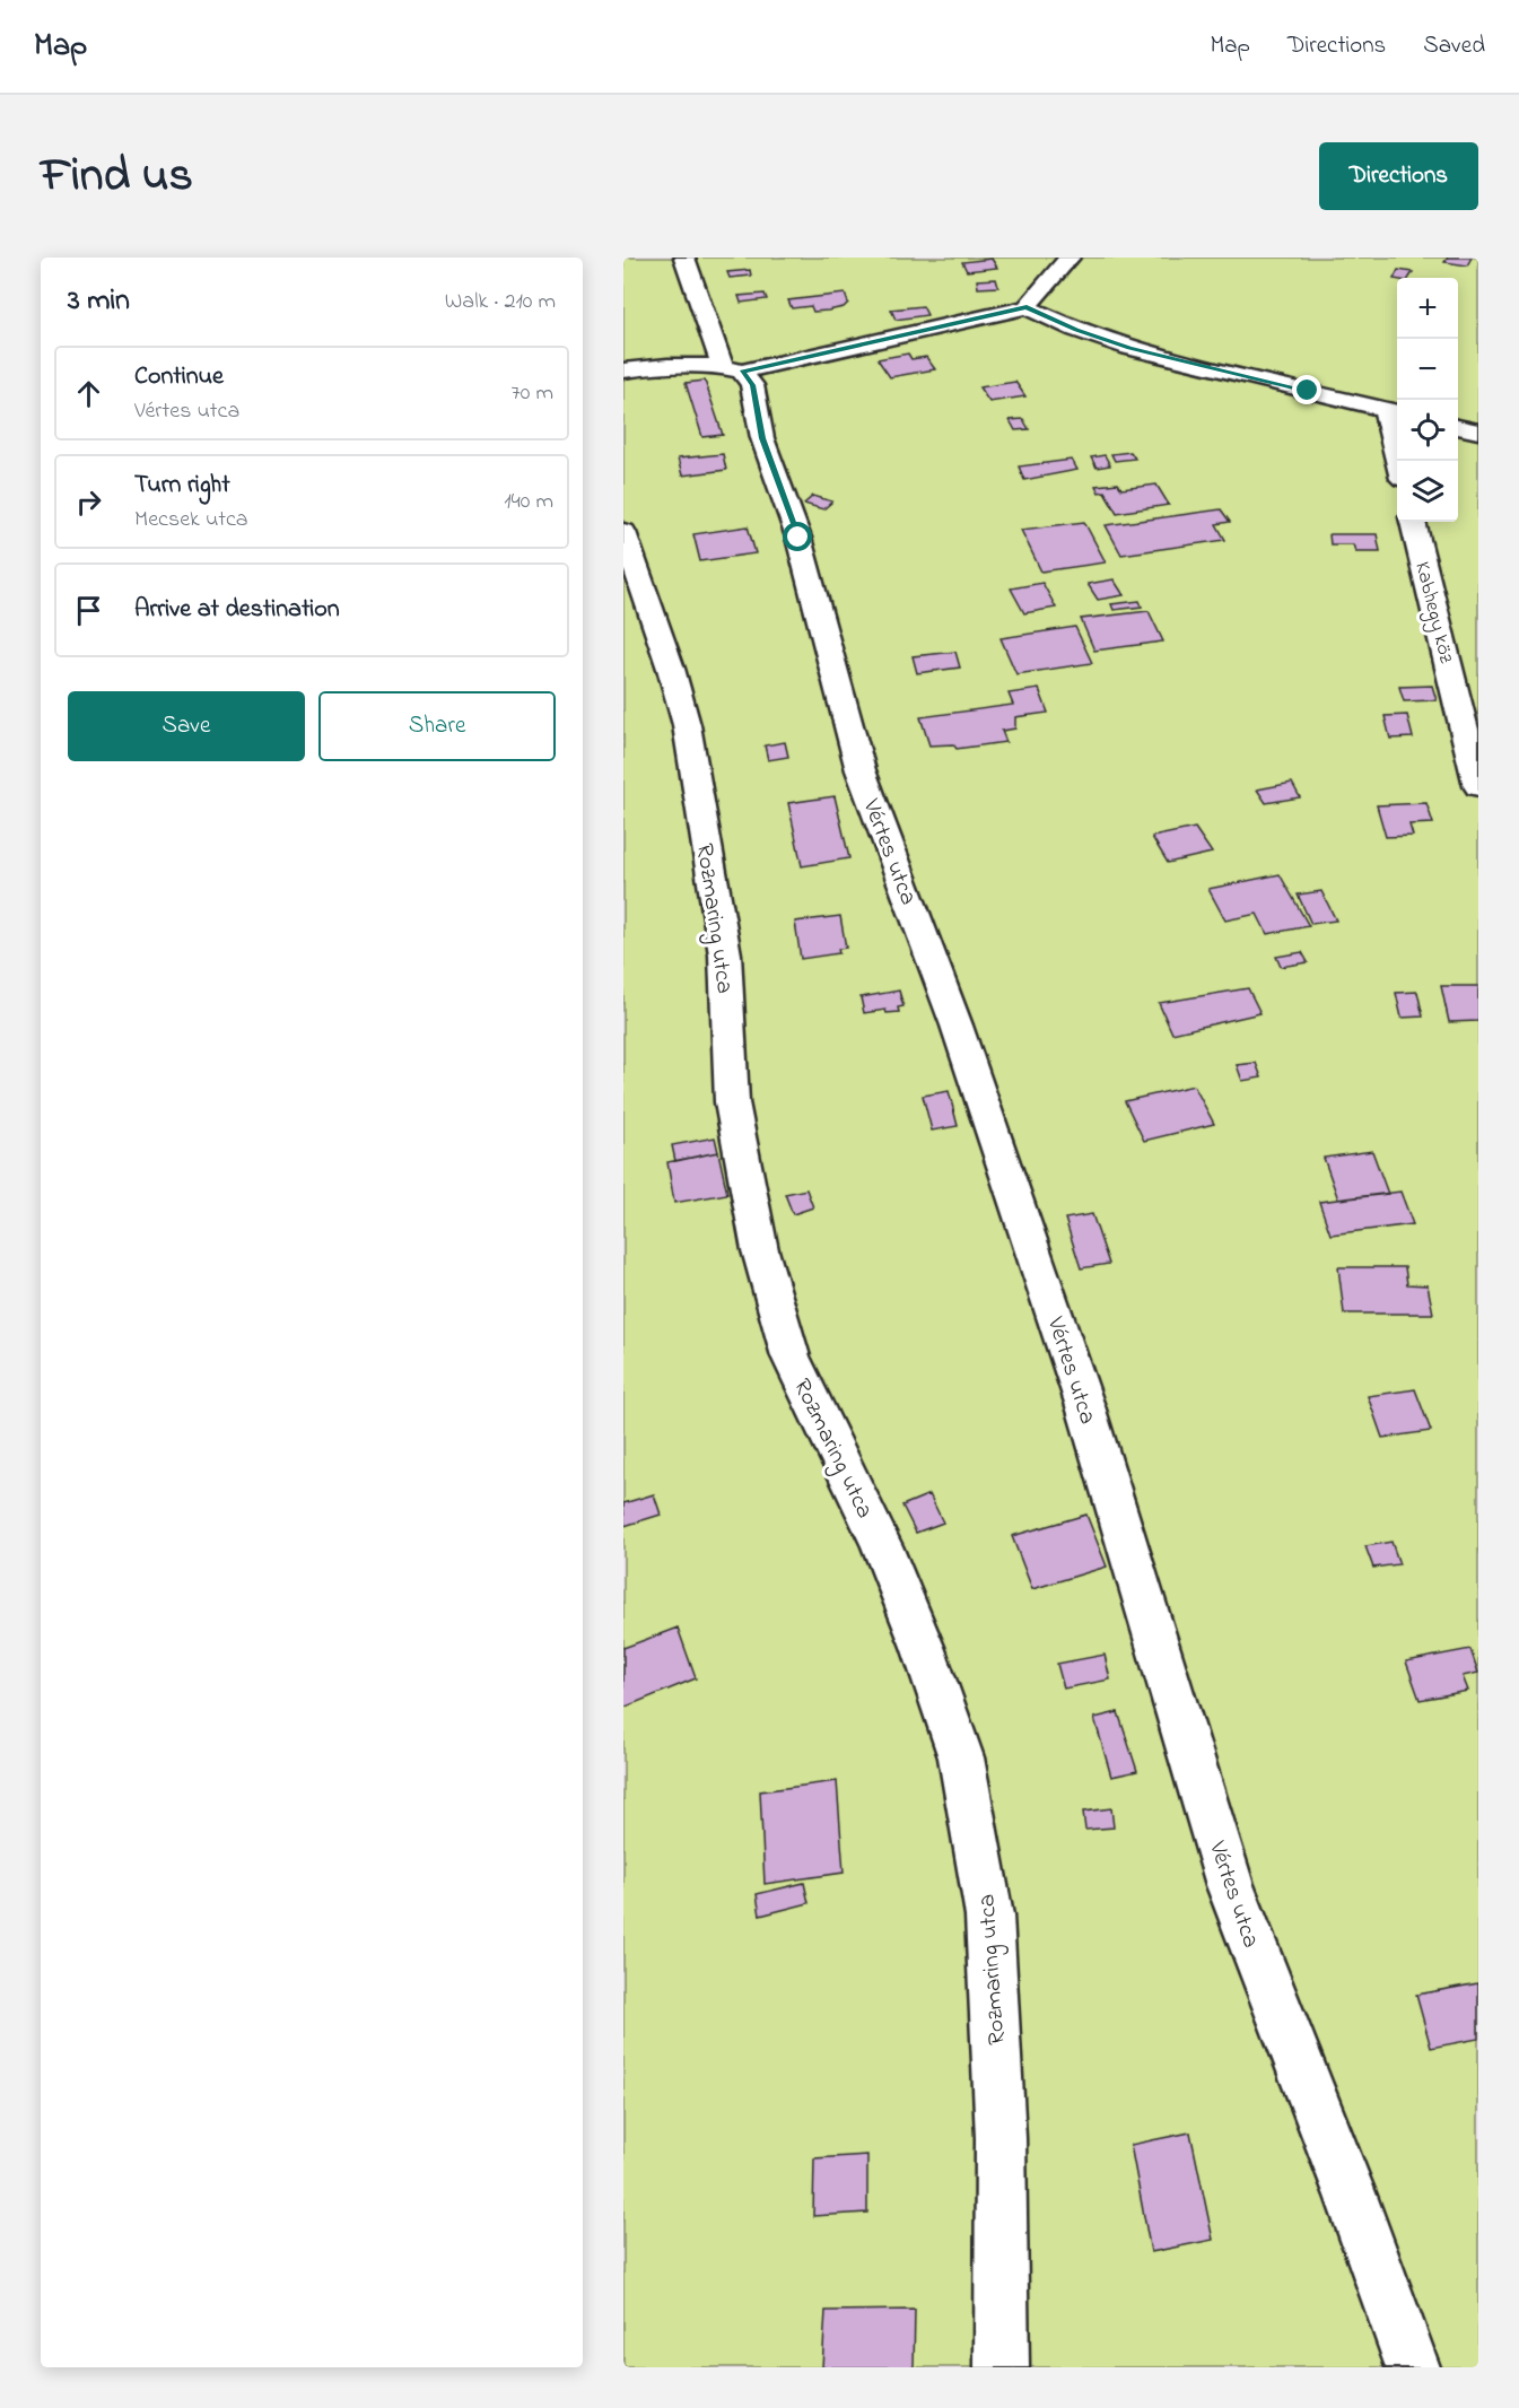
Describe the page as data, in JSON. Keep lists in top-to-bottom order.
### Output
{
  "streets": {
    "street": ["Kabhegy köz", "Vértes utca", "Rozmaring utca"]
  },
  "page": {
    "header": "Map",
    "nav": ["Map", "Directions", "Saved"],
    "title": "Find us",
    "buttons": [
      "Directions",
      ["Save", "Share"]
    ],
    "heading": ["3 min", "Walk · 210 m"],
    "map_buttons": ["+", "−"],
    "list": [
      ["Continue", "Vértes utca", "70 m"],
      ["Turn right", "Mecsek utca", "140 m"],
      "Arrive at destination"
    ]
  }
}
